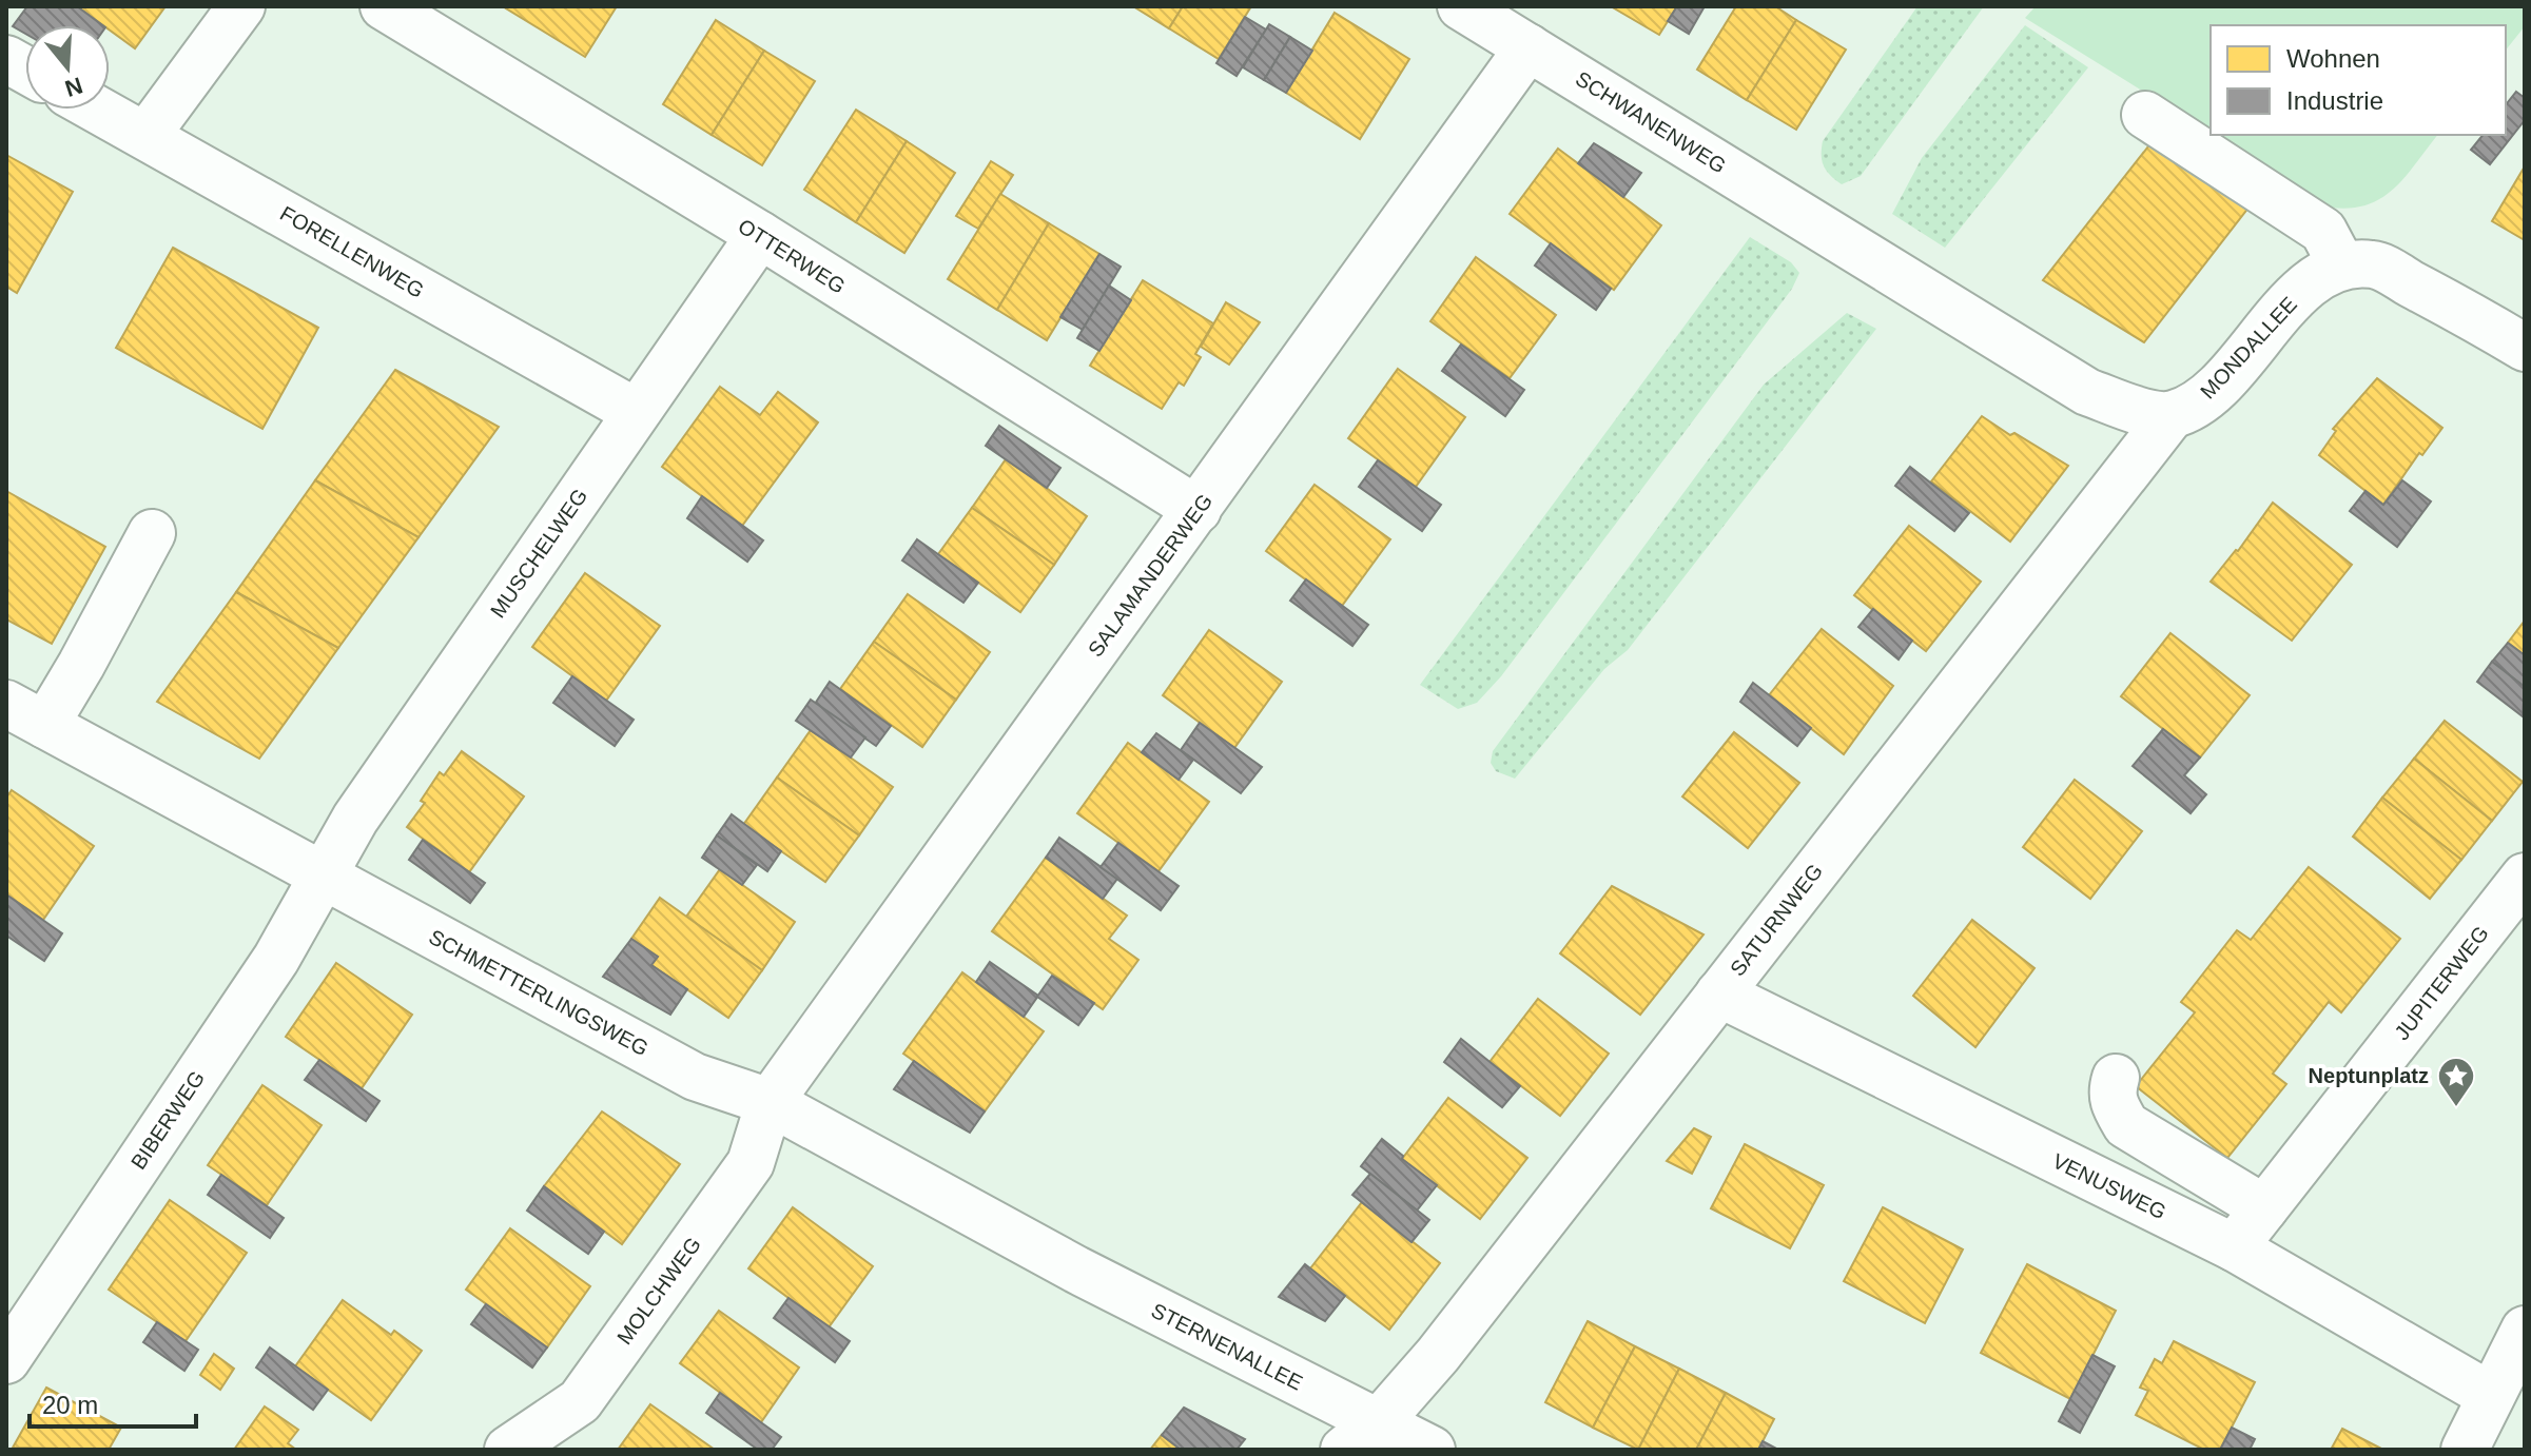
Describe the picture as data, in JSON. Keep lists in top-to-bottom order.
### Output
{
  "streets": {
    "street": [
      "SCHWANENWEG",
      "FORELLENWEG",
      "OTTERWEG",
      "MONDALLEE",
      "MUSCHELWEG",
      "SALAMANDERWEG",
      "SATURNWEG",
      "JUPITERWEG",
      "SCHMETTERLINGSWEG",
      "BIBERWEG",
      "VENUSWEG",
      "MOLCHWEG",
      "STERNENALLEE"
    ]
  },
  "crossings": [
    ["SCHWANENWEG", "MONDALLEE"],
    ["SCHWANENWEG", "SALAMANDERWEG"],
    ["SCHWANENWEG", "SATURNWEG"],
    ["FORELLENWEG", "MUSCHELWEG"],
    ["OTTERWEG", "MUSCHELWEG"],
    ["OTTERWEG", "SALAMANDERWEG"],
    ["MONDALLEE", "SATURNWEG"],
    ["MUSCHELWEG", "SCHMETTERLINGSWEG"],
    ["MUSCHELWEG", "BIBERWEG"],
    ["SALAMANDERWEG", "SCHMETTERLINGSWEG"],
    ["SALAMANDERWEG", "MOLCHWEG"],
    ["SATURNWEG", "VENUSWEG"],
    ["SATURNWEG", "STERNENALLEE"],
    ["JUPITERWEG", "VENUSWEG"],
    ["SCHMETTERLINGSWEG", "BIBERWEG"],
    ["SCHMETTERLINGSWEG", "MOLCHWEG"],
    ["SCHMETTERLINGSWEG", "STERNENALLEE"]
  ],
  "places": {
    "place": ["Neptunplatz"]
  },
  "legend": ["Wohnen", "Industrie"],
  "scale_bar": "20 m",
  "north": "bottom"
}
